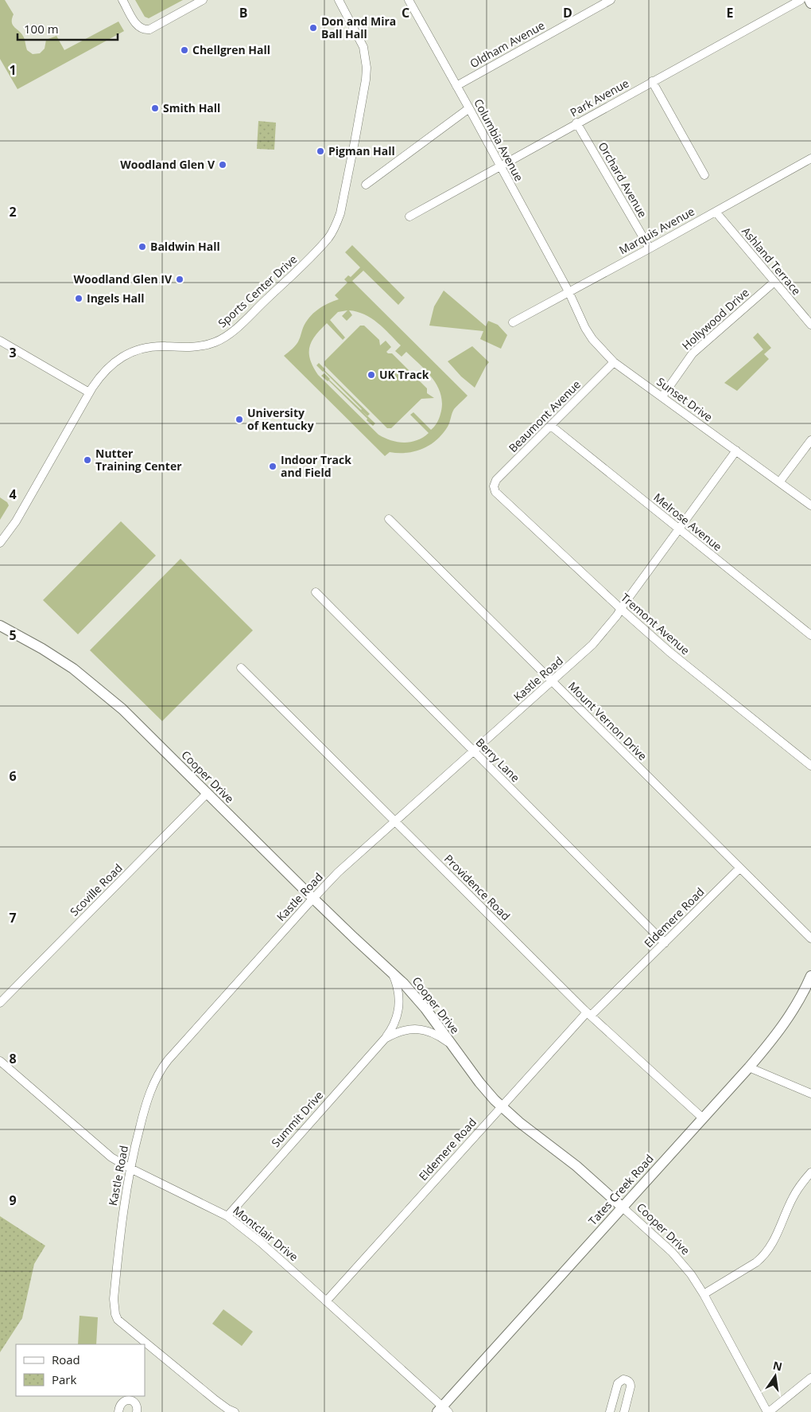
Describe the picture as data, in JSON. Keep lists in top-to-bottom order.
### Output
{
  "streets": {
    "main road": ["Cooper Drive", "Tates Creek Road"],
    "street": [
      "Oldham Avenue",
      "Park Avenue",
      "Columbia Avenue",
      "Orchard Avenue",
      "Marquis Avenue",
      "Ashland Terrace",
      "Sports Center Drive",
      "Hollywood Drive",
      "Sunset Drive",
      "Beaumont Avenue",
      "Melrose Avenue",
      "Tremont Avenue",
      "Kastle Road",
      "Mount Vernon Drive",
      "Berry Lane",
      "Providence Road",
      "Scoville Road",
      "Eldemere Road",
      "Summit Drive",
      "Montclair Drive"
    ]
  },
  "crossings": [
    ["Oldham Avenue", "Columbia Avenue"],
    ["Park Avenue", "Columbia Avenue"],
    ["Park Avenue", "Orchard Avenue"],
    ["Columbia Avenue", "Marquis Avenue"],
    ["Columbia Avenue", "Sunset Drive"],
    ["Orchard Avenue", "Marquis Avenue"],
    ["Marquis Avenue", "Ashland Terrace"],
    ["Marquis Avenue", "Sunset Drive"],
    ["Ashland Terrace", "Hollywood Drive"],
    ["Hollywood Drive", "Sunset Drive"],
    ["Sunset Drive", "Beaumont Avenue"],
    ["Sunset Drive", "Kastle Road"],
    ["Beaumont Avenue", "Melrose Avenue"],
    ["Beaumont Avenue", "Tremont Avenue"],
    ["Melrose Avenue", "Kastle Road"],
    ["Tremont Avenue", "Kastle Road"],
    ["Kastle Road", "Mount Vernon Drive"],
    ["Kastle Road", "Berry Lane"],
    ["Kastle Road", "Cooper Drive"],
    ["Kastle Road", "Providence Road"],
    ["Kastle Road", "Montclair Drive"],
    ["Mount Vernon Drive", "Eldemere Road"],
    ["Berry Lane", "Eldemere Road"],
    ["Cooper Drive", "Scoville Road"],
    ["Cooper Drive", "Eldemere Road"],
    ["Cooper Drive", "Summit Drive"],
    ["Cooper Drive", "Tates Creek Road"],
    ["Providence Road", "Eldemere Road"],
    ["Providence Road", "Tates Creek Road"],
    ["Eldemere Road", "Montclair Drive"],
    ["Summit Drive", "Montclair Drive"],
    ["Tates Creek Road", "Montclair Drive"]
  ],
  "places": [
    "Don and Mira Ball Hall",
    "Chellgren Hall",
    "Smith Hall",
    "Pigman Hall",
    "Woodland Glen V",
    "Baldwin Hall",
    "Woodland Glen IV",
    "Ingels Hall",
    "UK Track",
    "University of Kentucky",
    "Nutter Training Center",
    "Indoor Track and Field"
  ],
  "legend": ["Road", "Park"],
  "scale_bar": "100 m",
  "north": "top",
  "grid": {
    "columns": [
      "B",
      "C",
      "D",
      "E"
    ],
    "rows": [
      "1",
      "2",
      "3",
      "4",
      "5",
      "6",
      "7",
      "8",
      "9"
    ]
  }
}
